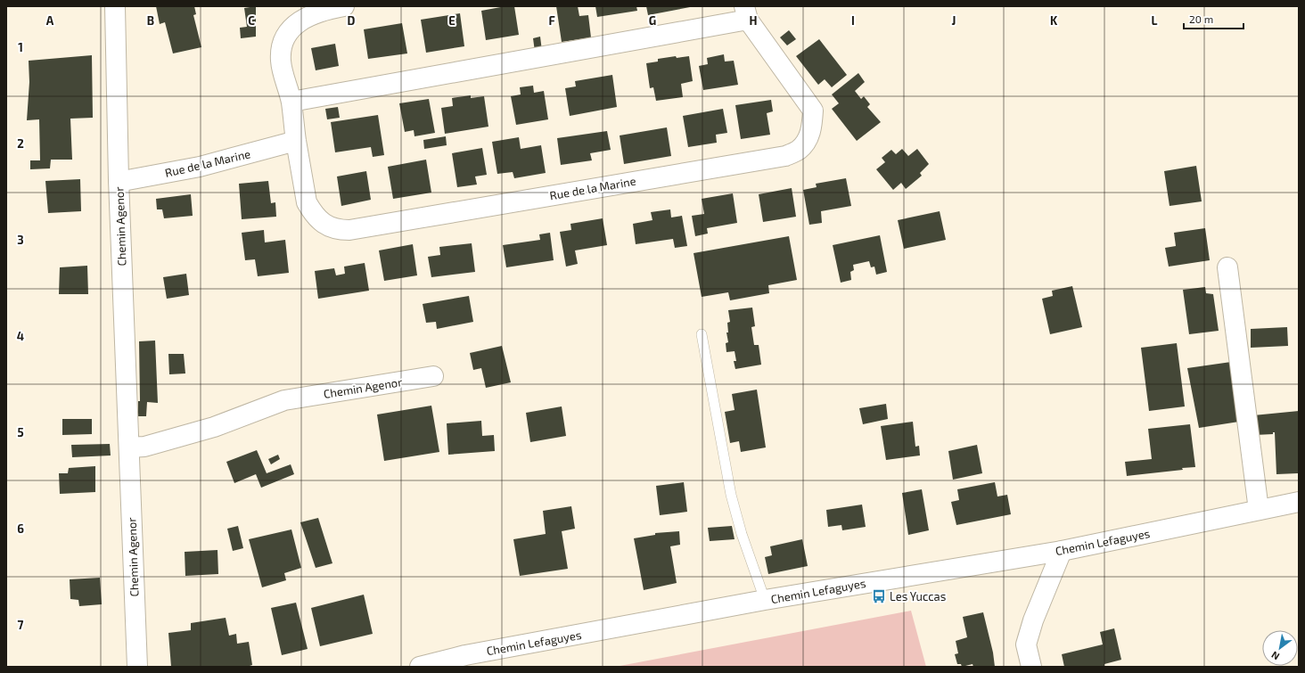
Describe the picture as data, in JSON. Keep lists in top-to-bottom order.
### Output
{
  "streets": {
    "street": ["Rue de la Marine", "Chemin Agenor", "Chemin Lefaguyes"]
  },
  "crossings": [
    ["Rue de la Marine", "Chemin Agenor"]
  ],
  "places": {
    "bus stop": ["Les Yuccas"]
  },
  "scale_bar": "20 m",
  "north": "bottom left",
  "grid": {
    "columns": [
      "A",
      "B",
      "C",
      "D",
      "E",
      "F",
      "G",
      "H",
      "I",
      "J",
      "K",
      "L"
    ],
    "rows": [
      "1",
      "2",
      "3",
      "4",
      "5",
      "6",
      "7"
    ]
  }
}
